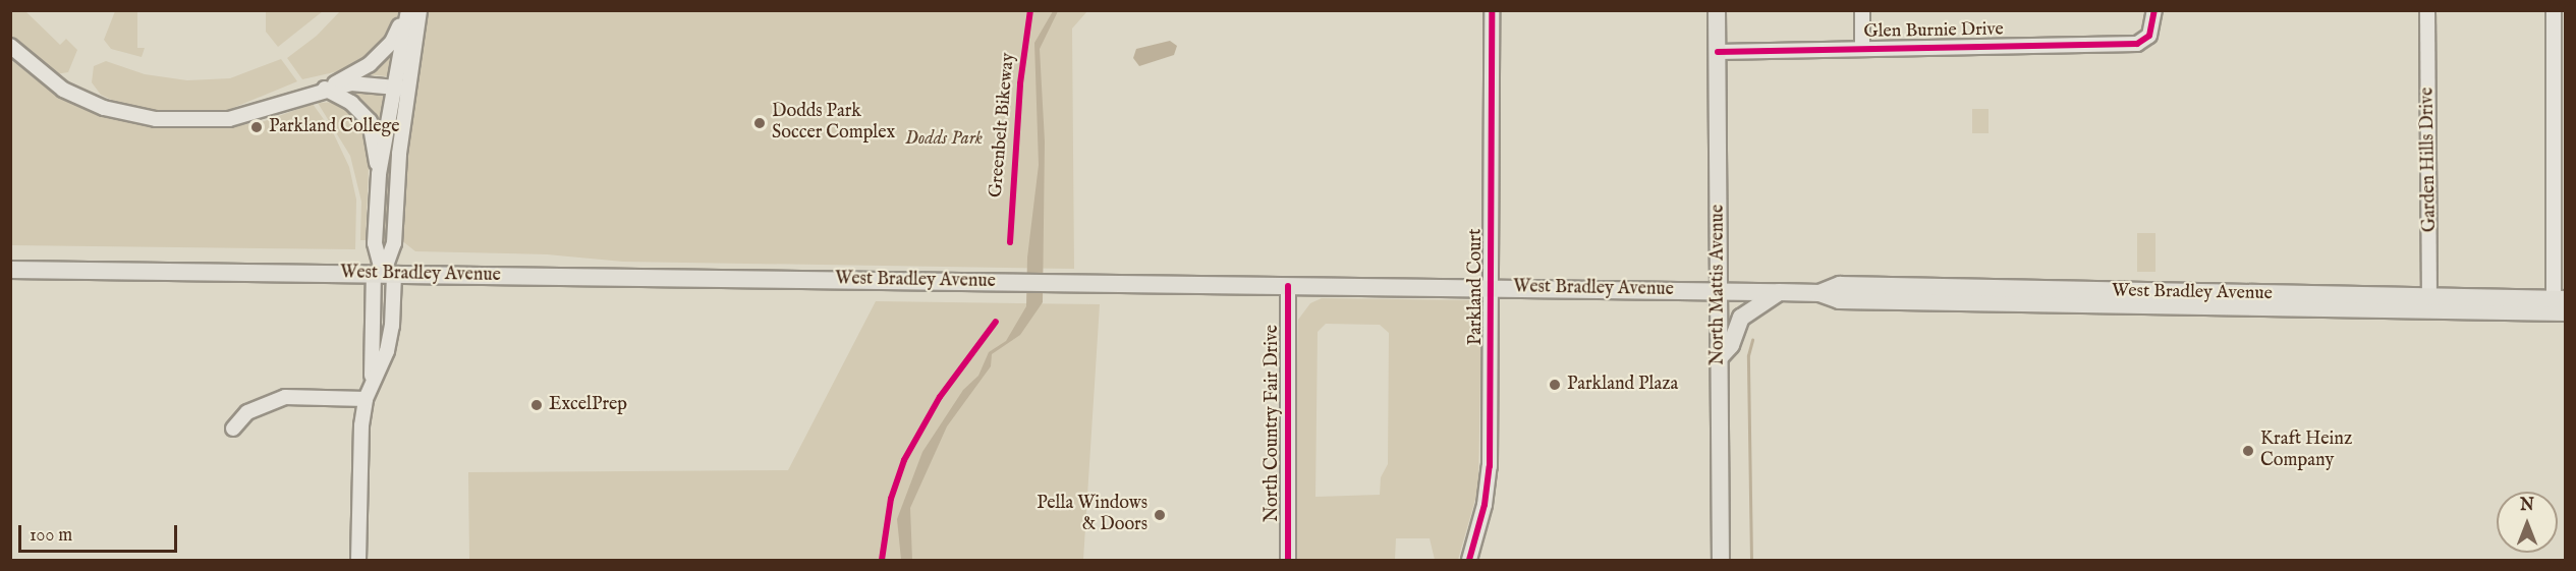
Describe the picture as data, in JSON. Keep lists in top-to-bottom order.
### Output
{
  "streets": {
    "main road": ["West Bradley Avenue", "North Mattis Avenue"],
    "street": [
      "Glen Burnie Drive",
      "Garden Hills Drive",
      "Parkland Court",
      "North Country Fair Drive"
    ],
    "cycle path": ["Greenbelt Bikeway"]
  },
  "crossings": [
    ["Glen Burnie Drive", "North Mattis Avenue"],
    ["Garden Hills Drive", "West Bradley Avenue"],
    ["West Bradley Avenue", "North Mattis Avenue"],
    ["West Bradley Avenue", "Parkland Court"],
    ["West Bradley Avenue", "North Country Fair Drive"]
  ],
  "parks": ["Dodds Park"],
  "places": [
    "Dodds Park Soccer Complex",
    "Parkland College",
    "Parkland Plaza",
    "ExcelPrep",
    "Kraft Heinz Company",
    "Pella Windows & Doors"
  ],
  "scale_bar": "100 m",
  "north": "top"
}
